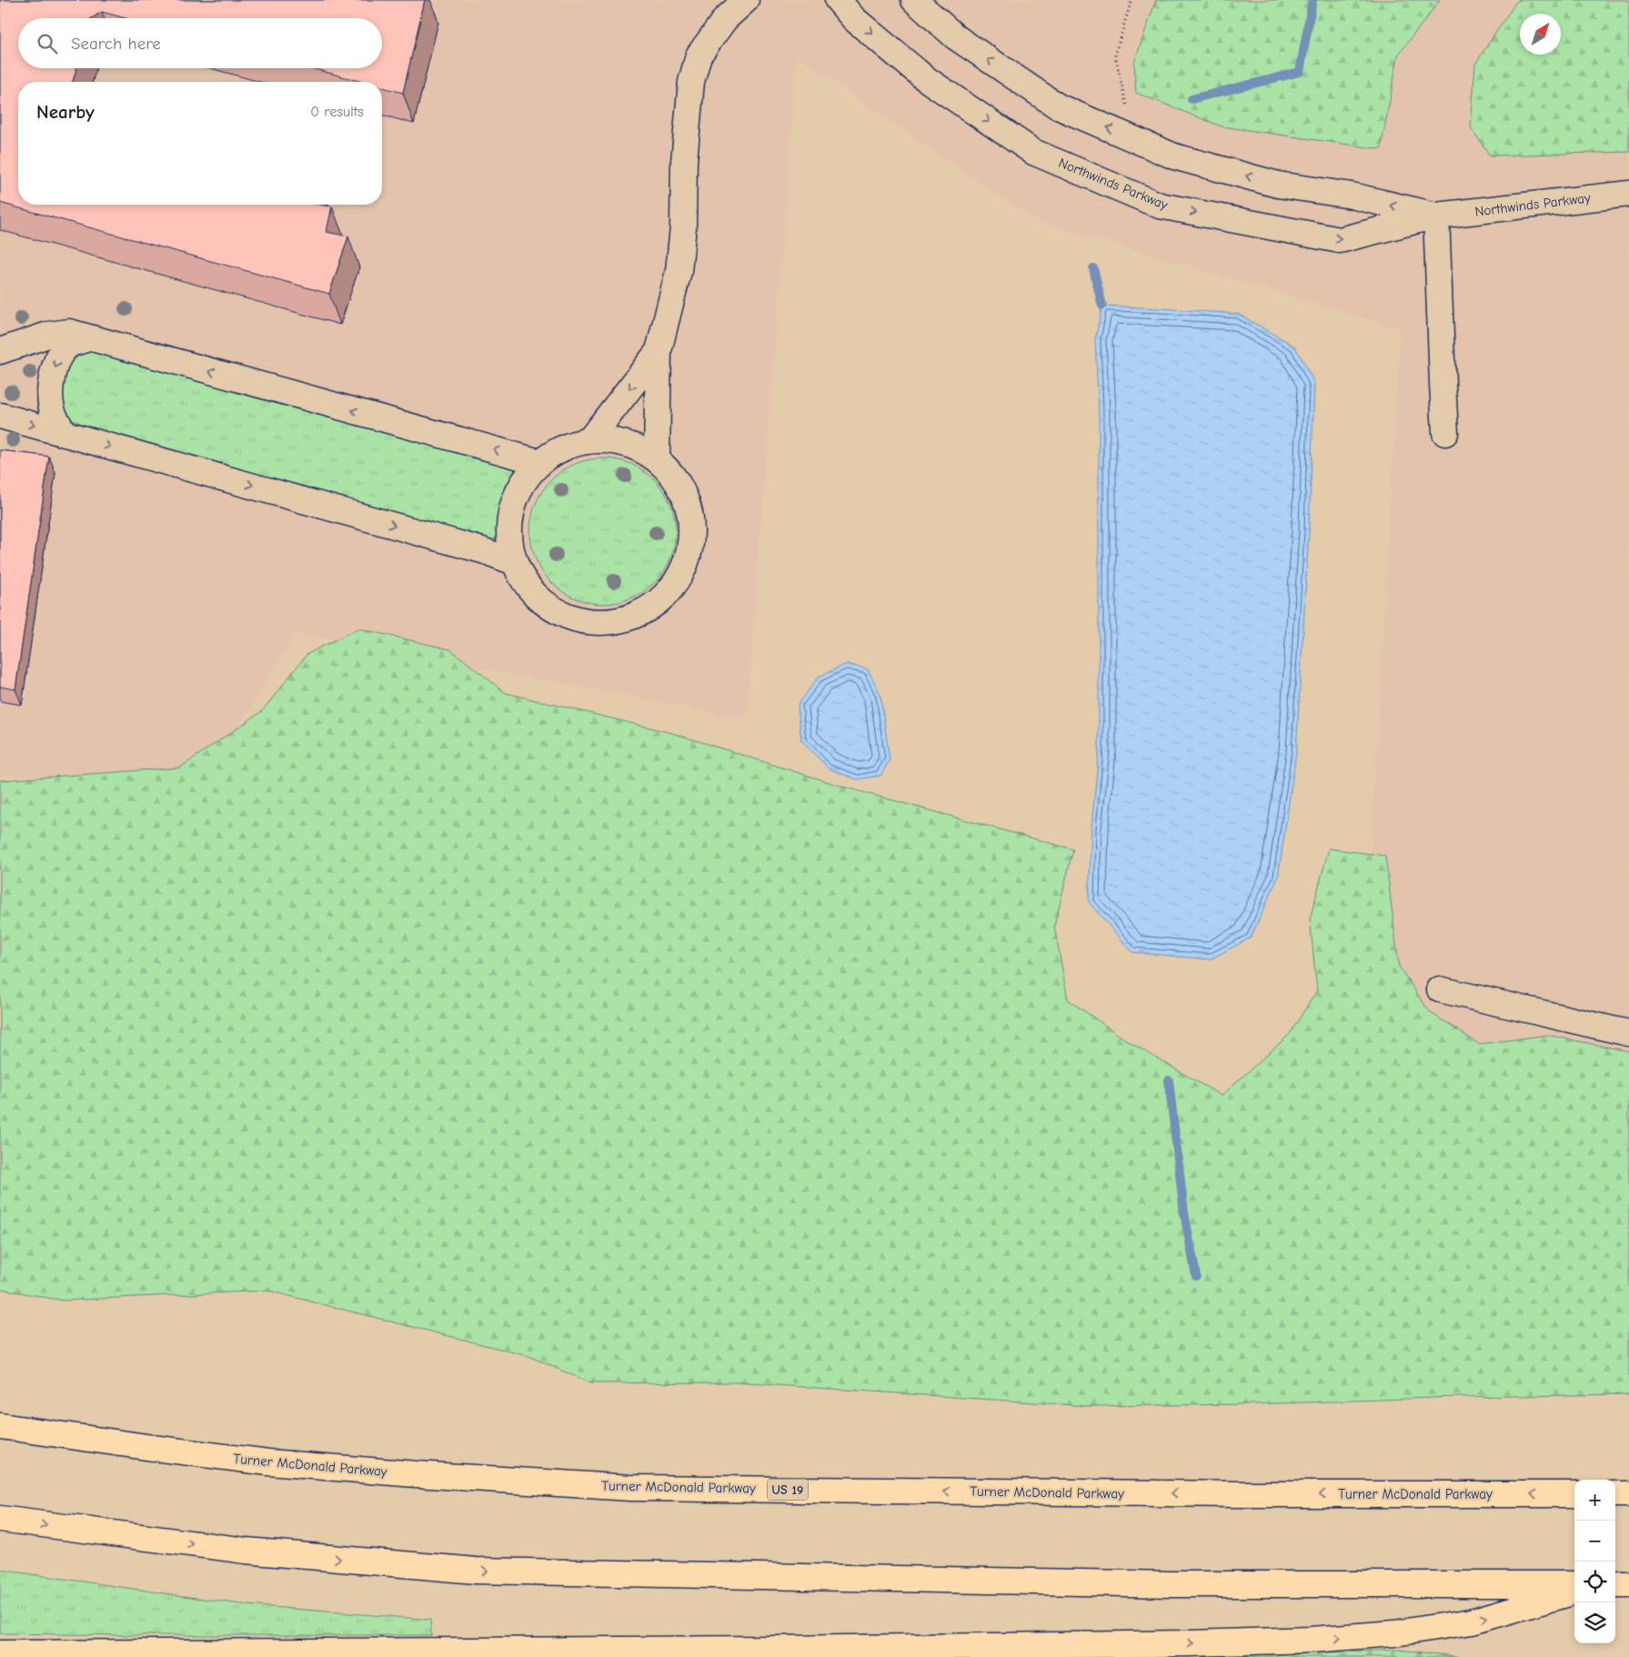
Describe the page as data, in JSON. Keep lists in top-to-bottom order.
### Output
{
  "streets": {
    "highway": ["Turner McDonald Parkway", "US 19"],
    "street": ["Northwinds Parkway"]
  },
  "north": "top right",
  "page": {
    "search": "Search here",
    "heading": ["Nearby", "0 results"],
    "map_buttons": ["+", "−"]
  }
}
